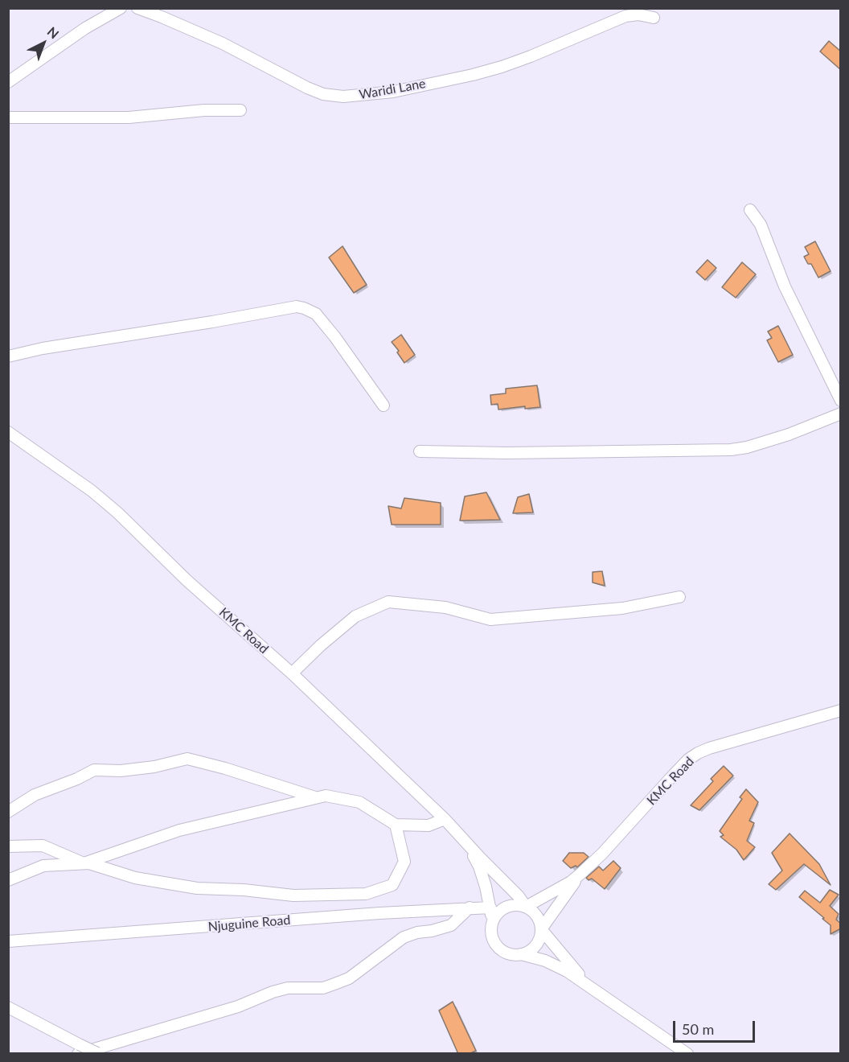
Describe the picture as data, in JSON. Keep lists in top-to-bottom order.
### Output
{
  "streets": {
    "street": ["Waridi Lane", "KMC Road", "Njuguine Road"]
  },
  "crossings": [
    ["KMC Road", "Njuguine Road"]
  ],
  "scale_bar": "50 m",
  "north": "top right"
}
